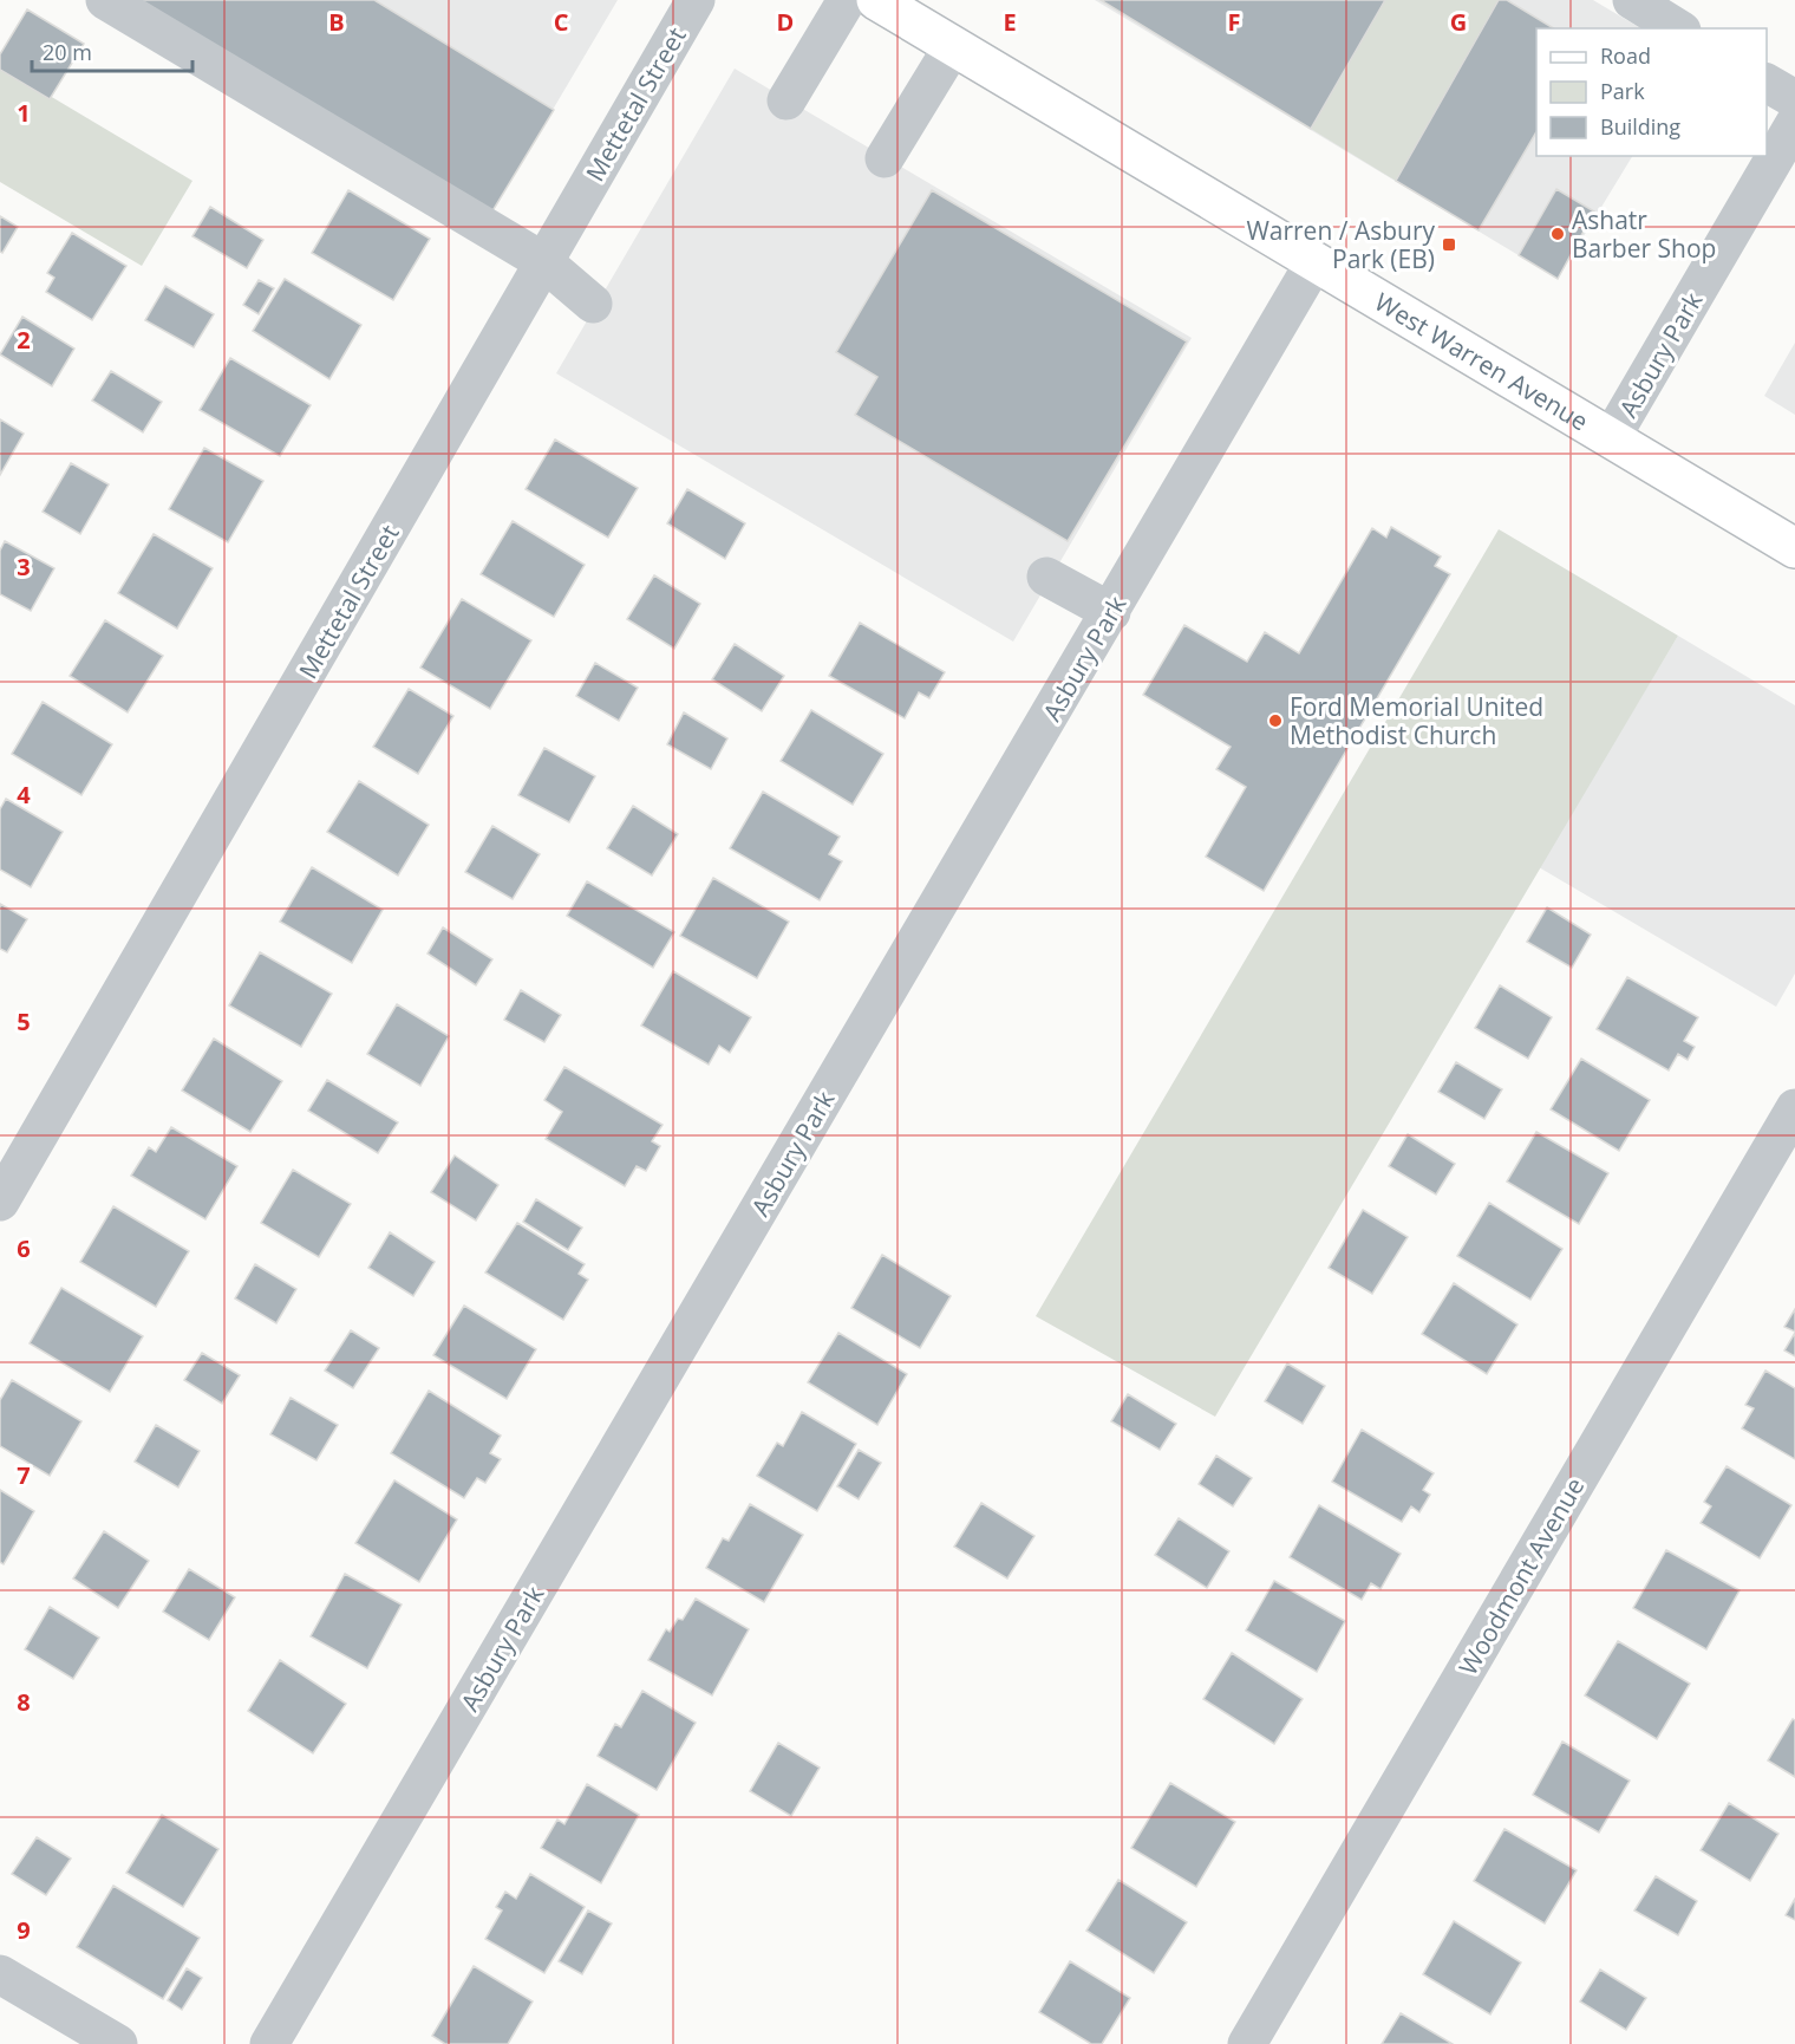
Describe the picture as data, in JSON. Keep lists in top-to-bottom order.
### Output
{
  "streets": {
    "main road": ["West Warren Avenue"],
    "street": ["Mettetal Street", "Asbury Park", "Woodmont Avenue"]
  },
  "crossings": [
    ["Asbury Park", "West Warren Avenue"]
  ],
  "places": {
    "other": ["Ashatr Barber Shop", "Ford Memorial United Methodist Church"],
    "transit": ["Warren / Asbury Park (EB)"]
  },
  "legend": ["Road", "Park", "Building"],
  "scale_bar": "20 m",
  "grid": {
    "columns": [
      "B",
      "C",
      "D",
      "E",
      "F",
      "G"
    ],
    "rows": [
      "1",
      "2",
      "3",
      "4",
      "5",
      "6",
      "7",
      "8",
      "9"
    ]
  }
}
